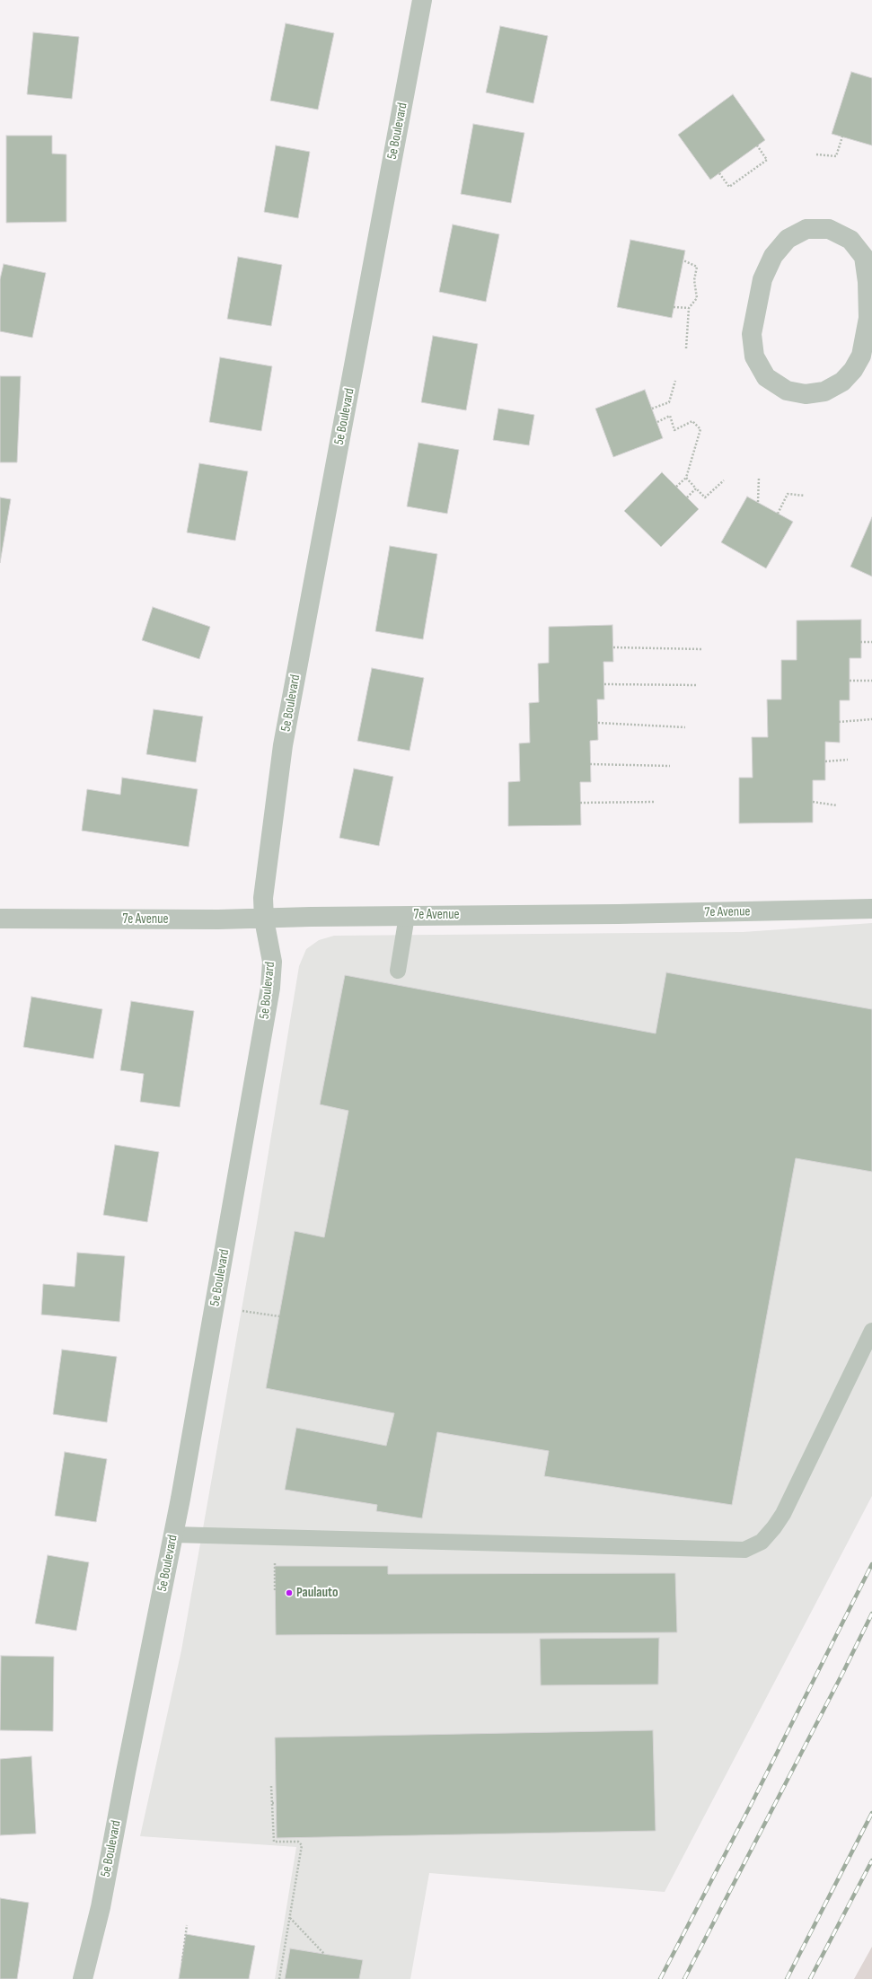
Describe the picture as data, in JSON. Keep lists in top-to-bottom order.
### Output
{
  "streets": {
    "street": ["5e Boulevard", "7e Avenue"]
  },
  "crossings": [
    ["5e Boulevard", "7e Avenue"]
  ],
  "places": ["Paulauto"]
}
